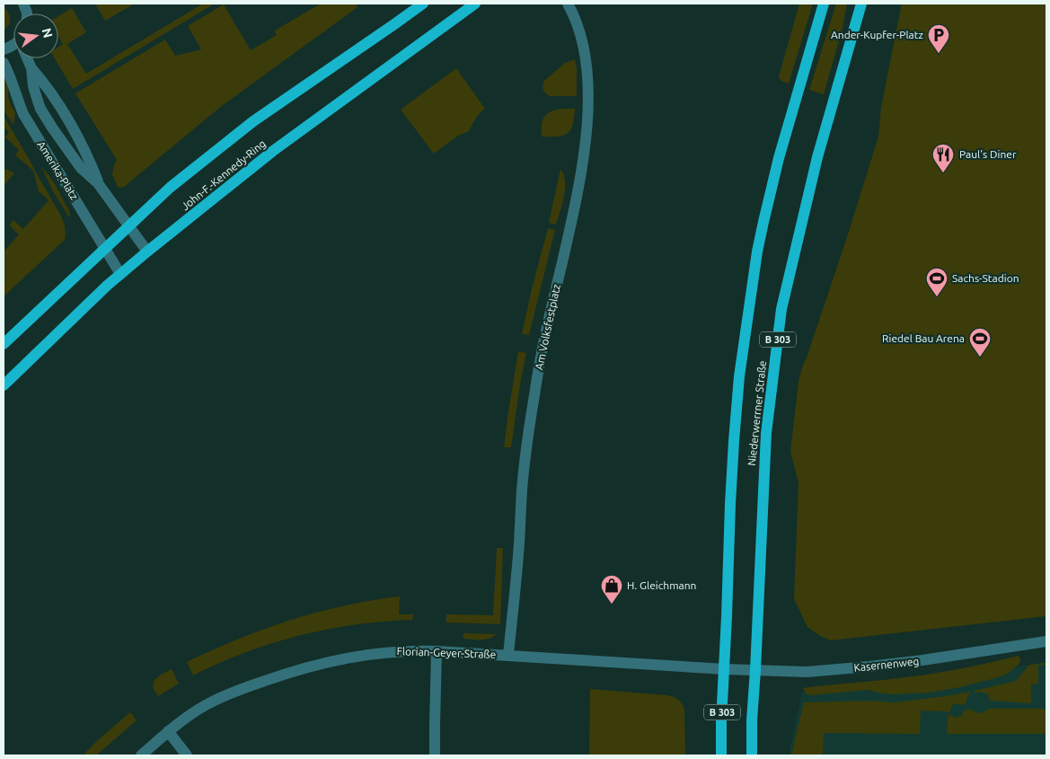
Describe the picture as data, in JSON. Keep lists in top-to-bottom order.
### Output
{
  "streets": {
    "main road": ["John-F.-Kennedy-Ring", "B 303", "Niederwerrner Straße"],
    "street": [
      "Amerika-Platz",
      "Am Volksfestplatz",
      "Florian-Geyer-Straße",
      "Kasernenweg"
    ]
  },
  "crossings": [
    ["Amerika-Platz", "John-F.-Kennedy-Ring"],
    ["Am Volksfestplatz", "Florian-Geyer-Straße"],
    ["Niederwerrner Straße", "Florian-Geyer-Straße"],
    ["Niederwerrner Straße", "Kasernenweg"],
    ["Florian-Geyer-Straße", "Kasernenweg"]
  ],
  "places": {
    "parking": ["Ander-Kupfer-Platz"],
    "restaurant": ["Paul's Diner"],
    "sports": ["Sachs-Stadion", "Riedel Bau Arena"],
    "shop": ["H. Gleichmann"]
  },
  "north": "right"
}
